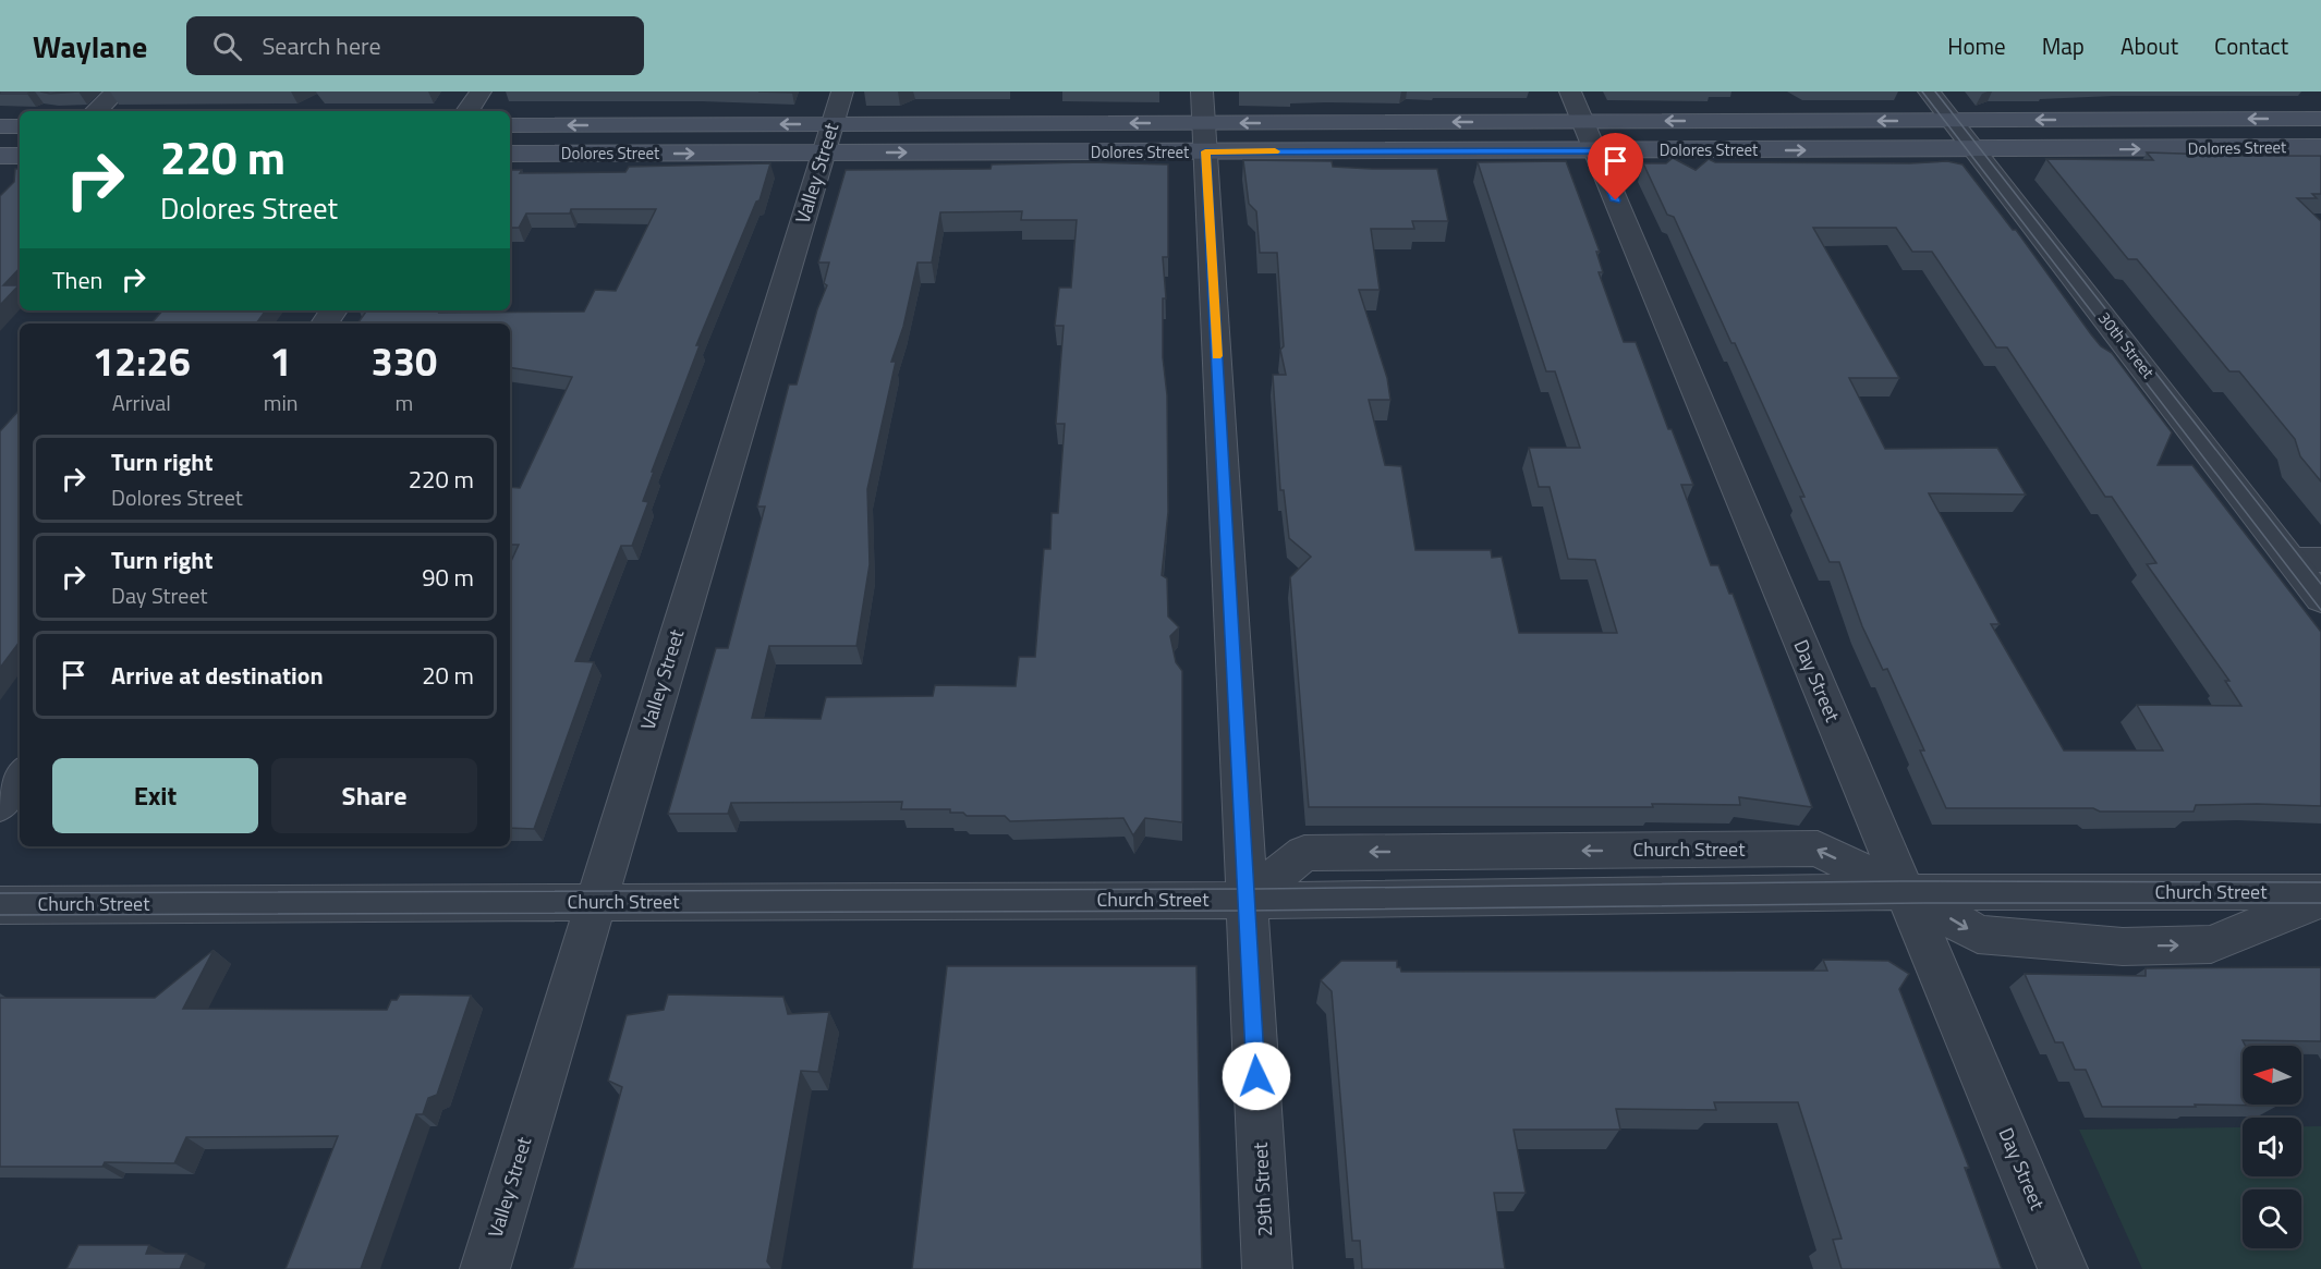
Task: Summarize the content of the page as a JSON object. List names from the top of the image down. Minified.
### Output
{"streets":{"main road":["Dolores Street"],"street":["Valley Street","30th Street","Day Street","Church Street","29th Street"]},"crossings":[["Dolores Street","Valley Street"],["Dolores Street","30th Street"],["Dolores Street","Day Street"],["Dolores Street","29th Street"],["Valley Street","Church Street"],["Day Street","Church Street"],["Church Street","29th Street"]],"north":"left","page":{"header":"Waylane","search":"Search here","nav":["Home","Map","About","Contact"],"turn":["220 m","Dolores Street"],"then":"Then","eta":["12:26","Arrival","1","min","330","m"],"list":[{"name":"Turn right","note":"Dolores Street","value":"220 m"},{"name":"Turn right","note":"Day Street","value":"90 m"},{"name":"Arrive at destination","value":"20 m"}],"buttons":["Exit","Share"]}}
